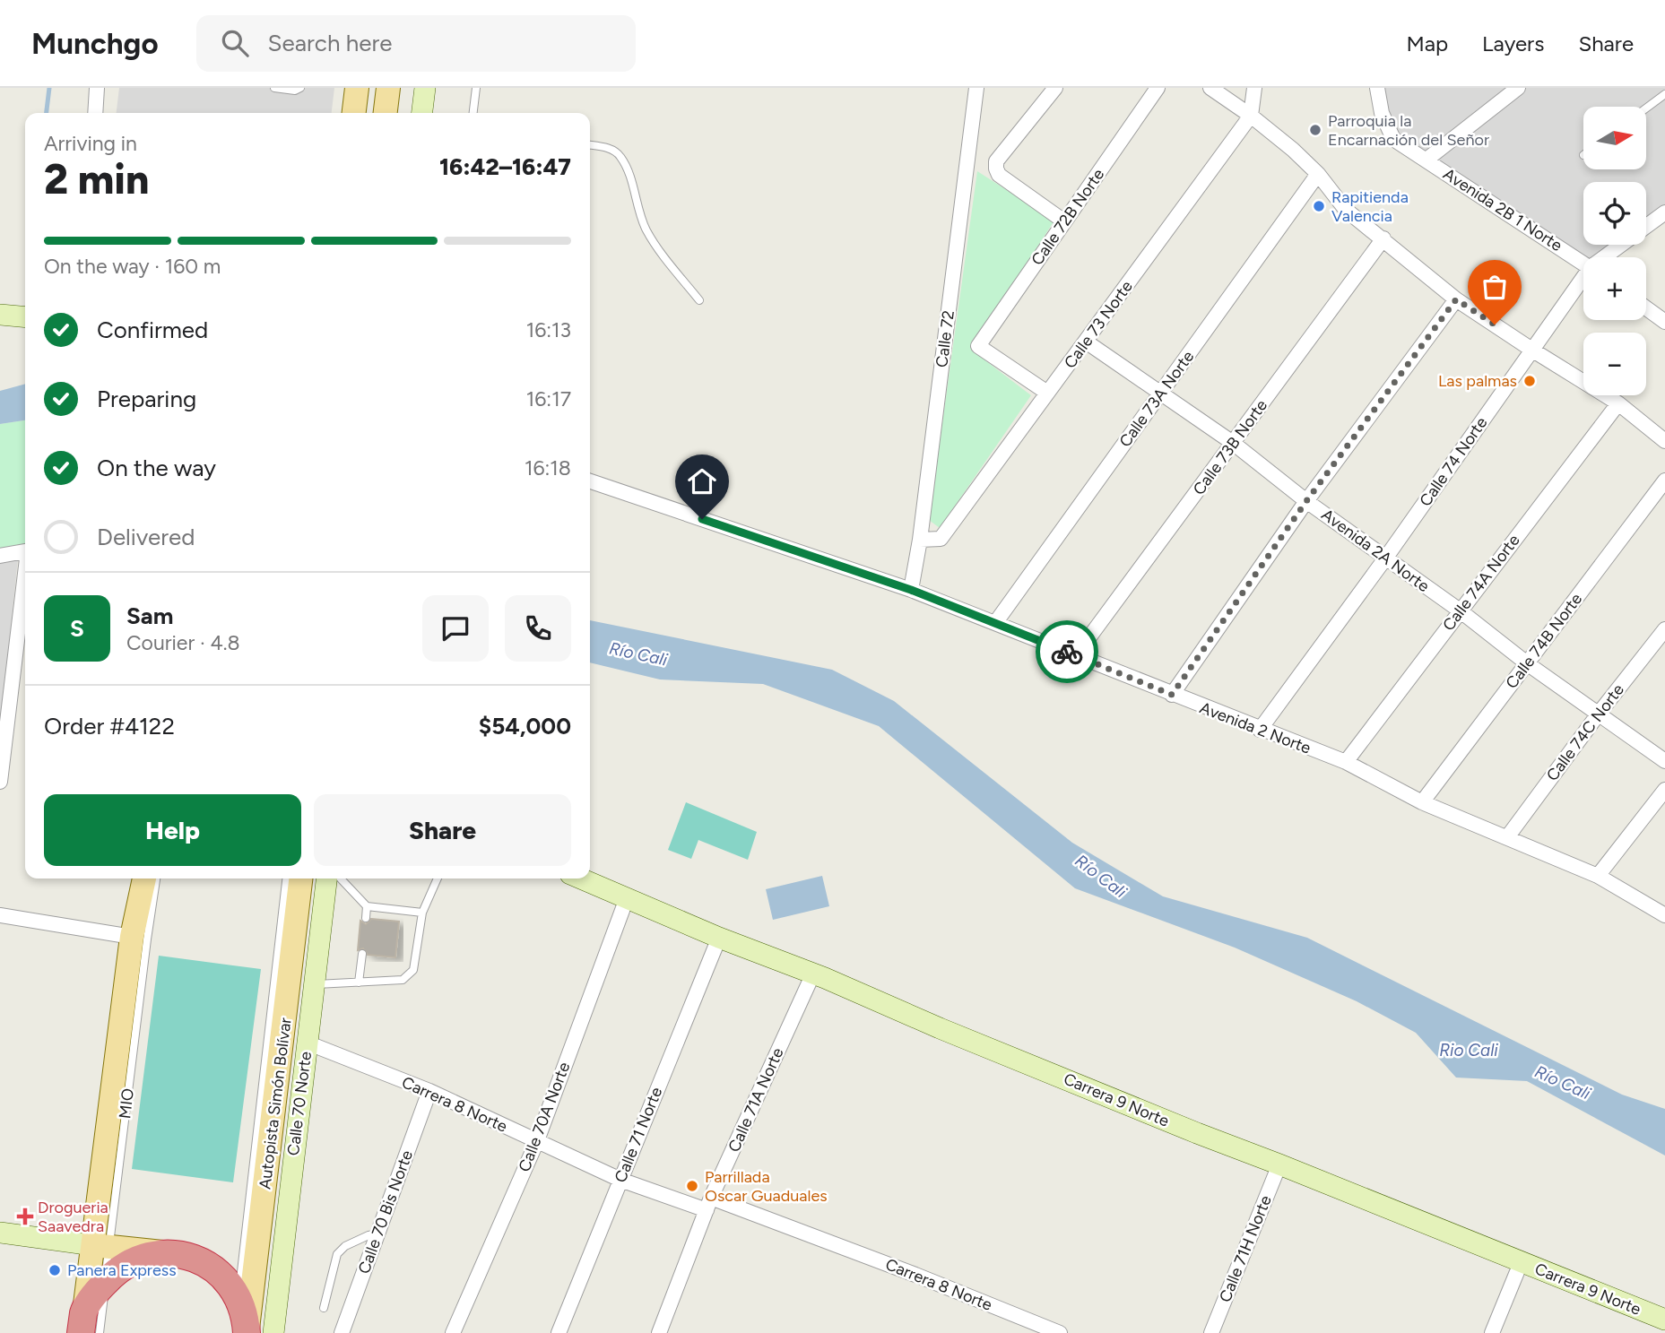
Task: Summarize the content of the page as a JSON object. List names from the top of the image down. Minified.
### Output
{"streets":{"main road":["Autopista Simón Bolívar"],"street":["Avenida 2B 1 Norte","Calle 72B Norte","Calle 73 Norte","Calle 72","Calle 73A Norte","Calle 73B Norte","Calle 74 Norte","Avenida 2A Norte","Calle 74A Norte","Calle 74B Norte","Avenida 2 Norte","Calle 74C Norte","Calle 71A Norte","Carrera 9 Norte","Calle 70 Norte","Carrera 8 Norte","Calle 70A Norte","Calle 71 Norte","Calle 70 Bis Norte","Calle 71H Norte"],"lane":["MIO"]},"crossings":[["Calle 72B Norte","Calle 73 Norte"],["Calle 73 Norte","Calle 72"],["Calle 73 Norte","Avenida 2A Norte"],["Calle 72","Avenida 2 Norte"],["Calle 73A Norte","Avenida 2A Norte"],["Calle 73A Norte","Avenida 2 Norte"],["Calle 73B Norte","Avenida 2A Norte"],["Calle 73B Norte","Avenida 2 Norte"],["Calle 74 Norte","Avenida 2A Norte"],["Calle 74 Norte","Avenida 2 Norte"],["Avenida 2A Norte","Calle 74A Norte"],["Avenida 2A Norte","Calle 74B Norte"],["Avenida 2A Norte","Calle 74C Norte"],["Calle 74A Norte","Avenida 2 Norte"],["Calle 74B Norte","Avenida 2 Norte"],["Avenida 2 Norte","Calle 74C Norte"],["Calle 71A Norte","Carrera 9 Norte"],["Calle 71A Norte","Carrera 8 Norte"],["Carrera 9 Norte","Calle 70A Norte"],["Carrera 9 Norte","Calle 71 Norte"],["Carrera 9 Norte","Calle 71H Norte"],["Calle 70 Norte","Carrera 8 Norte"],["Carrera 8 Norte","Calle 70A Norte"],["Carrera 8 Norte","Calle 71 Norte"],["Carrera 8 Norte","Calle 70 Bis Norte"]],"water":["Río Cali","Rio Cali"],"places":{"other":["Parroquia la Encarnación del Señor","Rapitienda Valencia","Las palmas","Parrillada Oscar Guaduales","Panera Express"],"health":["Drogueria Saavedra"]},"north":"right","page":{"header":"Munchgo","search":"Search here","nav":["Map","Layers","Share"],"map_buttons":["+","−"],"heading":["2 min","Arriving in","16:42–16:47"],"panel":["Sam","Courier · 4.8","Order #4122","$54,000"],"bar":"On the way · 160 m","list":[["Confirmed","16:13"],["Preparing","16:17"],["On the way","16:18"],"Delivered"],"round":"S","buttons":["Help","Share"]}}
